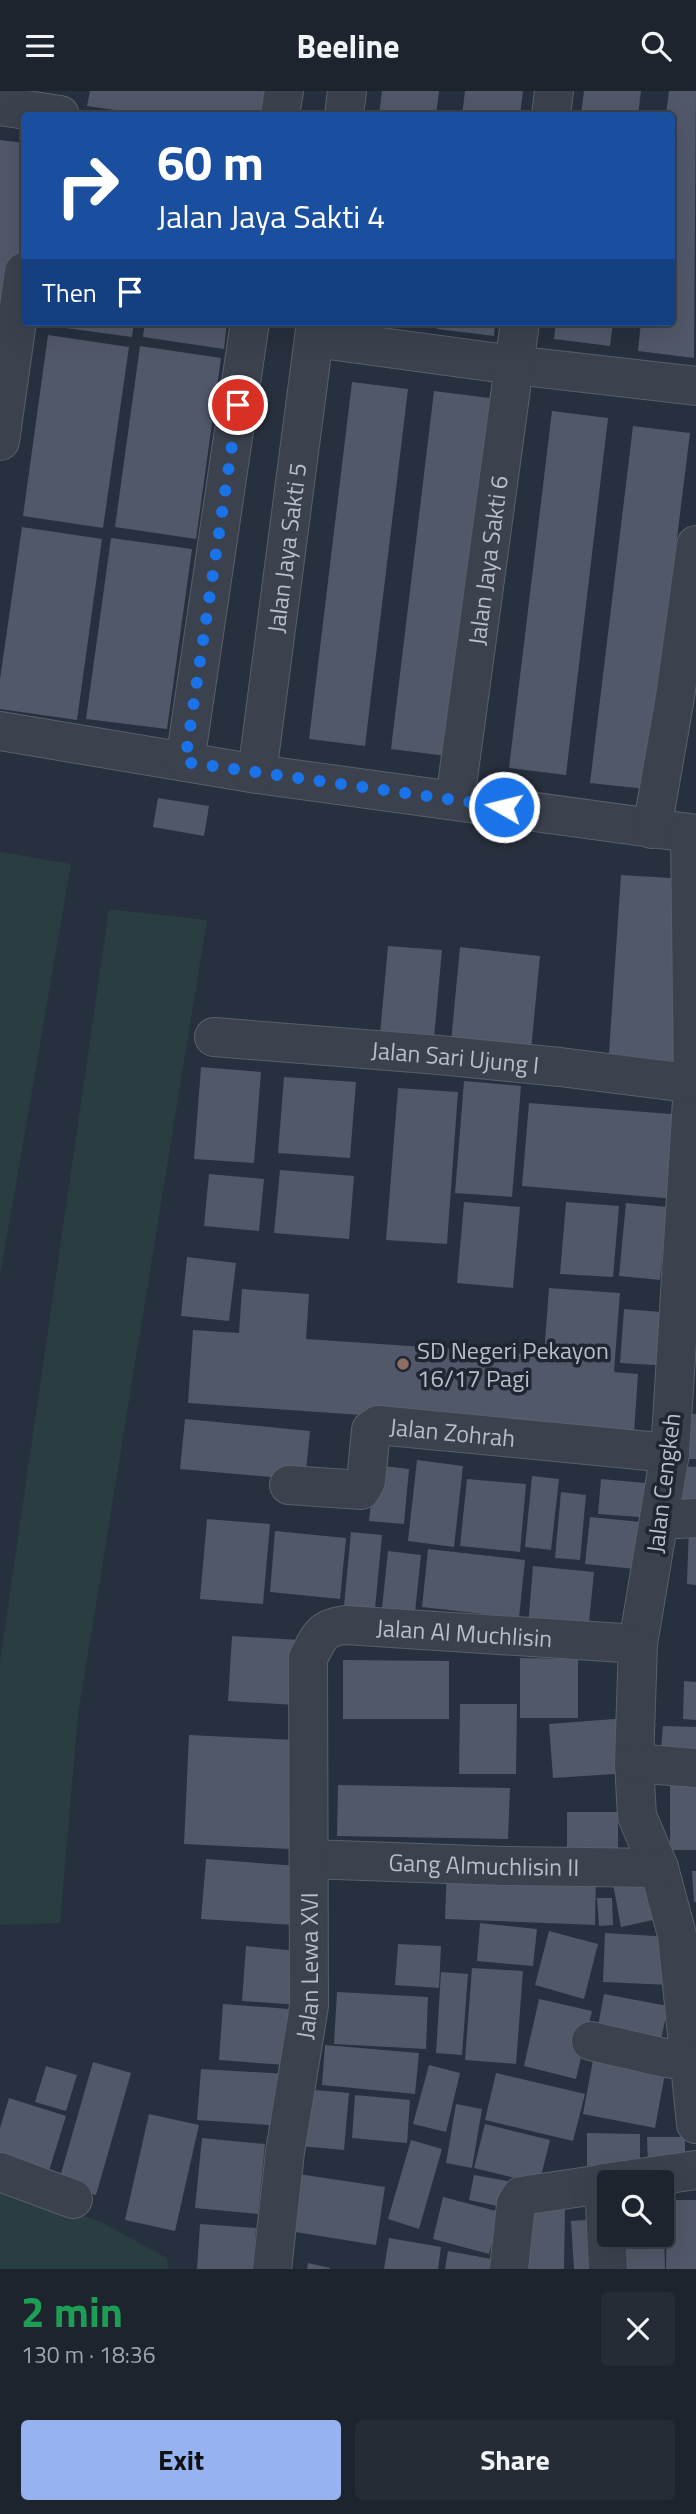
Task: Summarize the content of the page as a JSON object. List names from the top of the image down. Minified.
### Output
{"streets":{"street":["Jalan Jaya Sakti 5","Jalan Jaya Sakti 6","Jalan Sari Ujung I","Jalan Zohrah","Jalan Cengkeh","Jalan Al Muchlisin","Gang Almuchlisin II","Jalan Lewa XVI"]},"crossings":[["Jalan Sari Ujung I","Jalan Cengkeh"],["Jalan Zohrah","Jalan Cengkeh"],["Jalan Cengkeh","Jalan Al Muchlisin"],["Jalan Cengkeh","Gang Almuchlisin II"],["Jalan Al Muchlisin","Jalan Lewa XVI"],["Gang Almuchlisin II","Jalan Lewa XVI"]],"places":["SD Negeri Pekayon 16/17 Pagi"],"page":{"header":"Beeline","turn":["60 m","Jalan Jaya Sakti 4"],"then":"Then","heading":["2 min","130 m · 18:36"],"buttons":["Exit","Share"]}}
